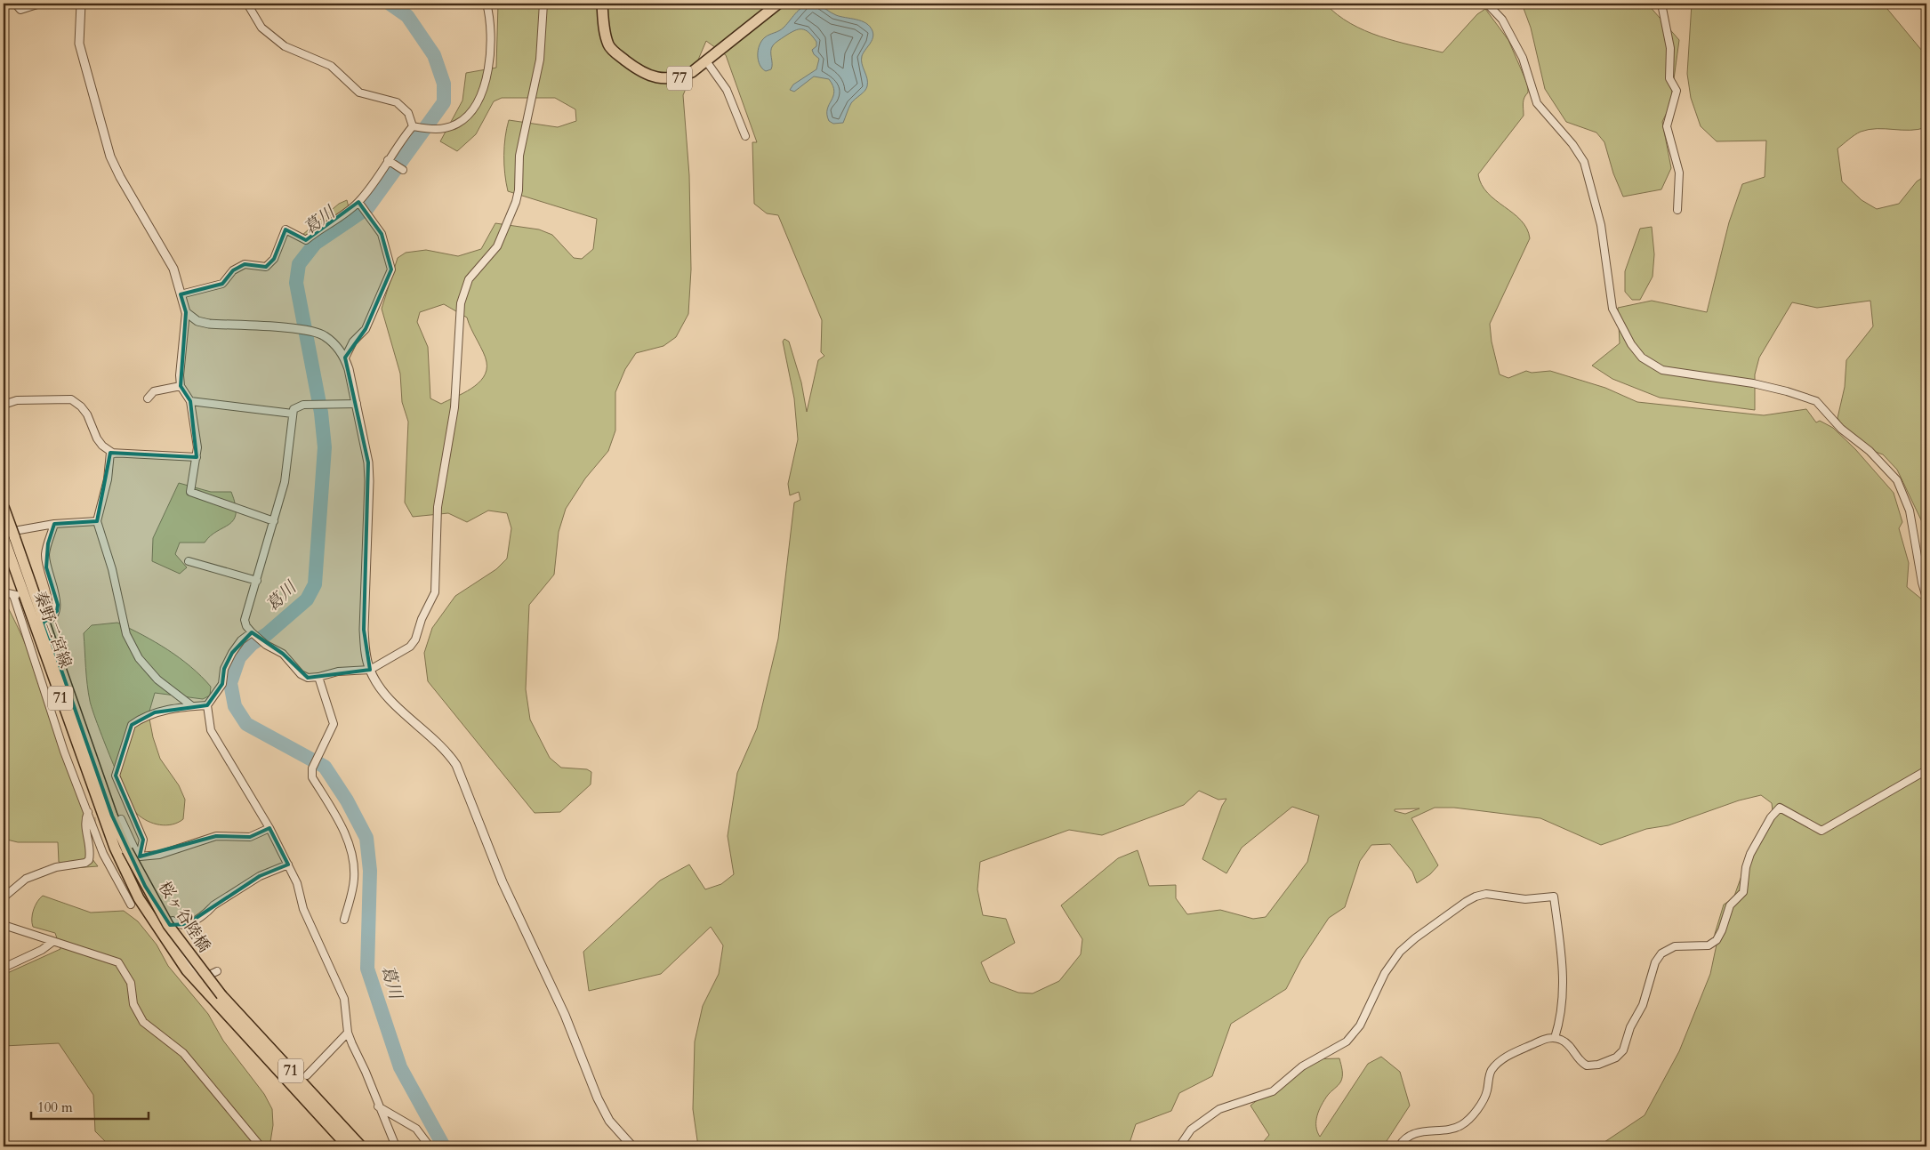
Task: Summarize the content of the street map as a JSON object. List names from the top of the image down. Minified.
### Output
{"streets":{"main road":["77","秦野二宮線","71","桜ヶ谷陸橋"]},"crossings":[["秦野二宮線","71"],["秦野二宮線","桜ヶ谷陸橋"]],"water":["葛川"],"scale_bar":"100 m"}
